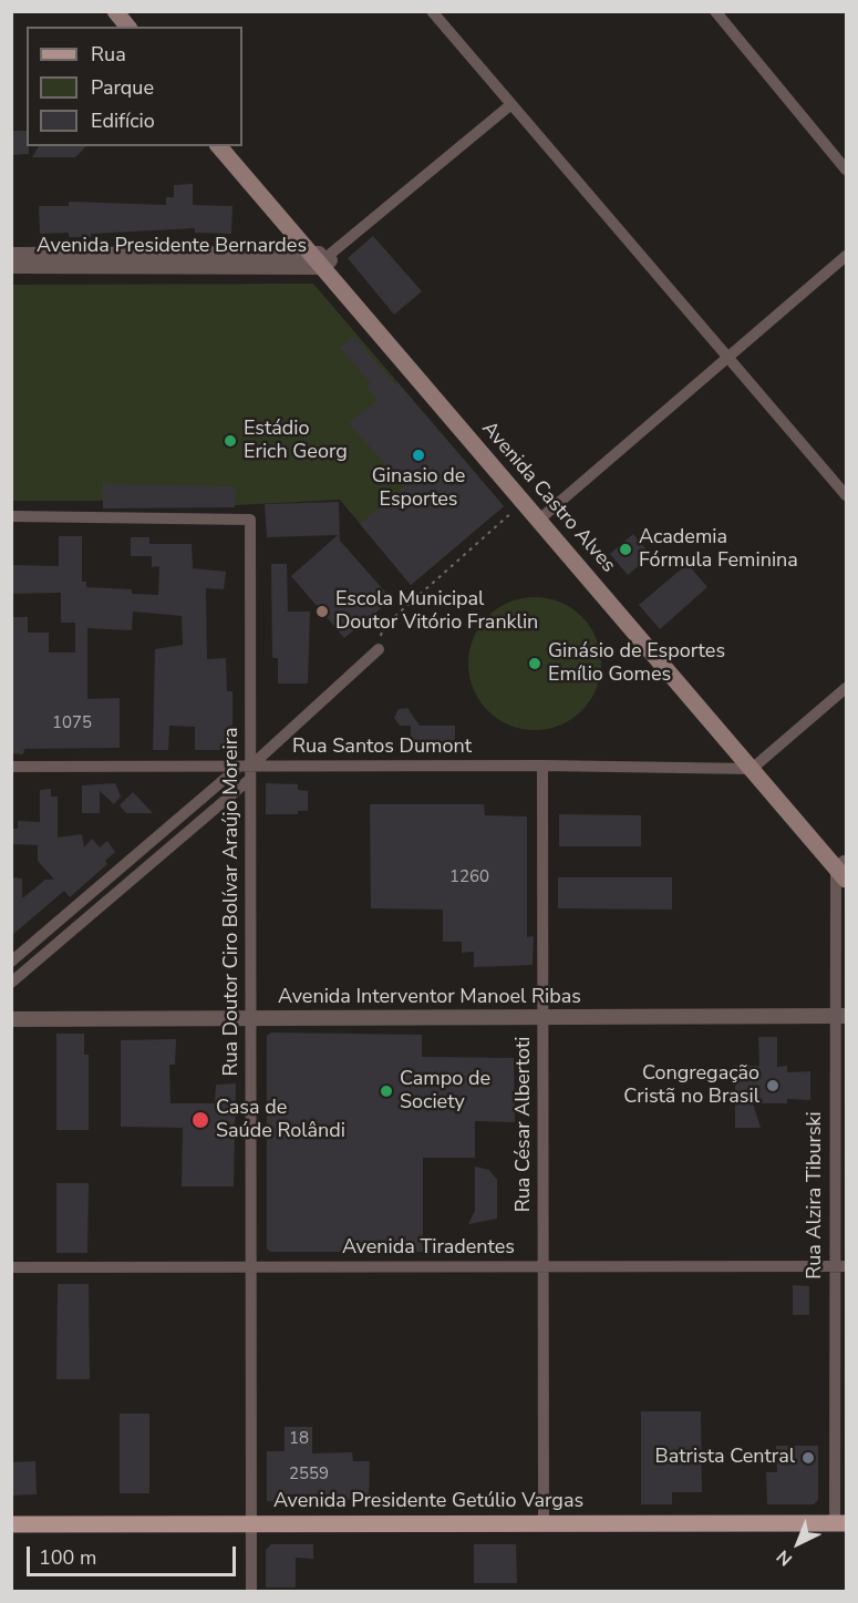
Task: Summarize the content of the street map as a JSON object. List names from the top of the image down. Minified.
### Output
{"streets":{"main road":["Avenida Castro Alves","Avenida Presidente Getúlio Vargas"],"street":["Avenida Presidente Bernardes","Rua Santos Dumont","Rua Doutor Ciro Bolívar Araújo Moreira","Avenida Interventor Manoel Ribas","Rua César Albertoti","Rua Alzira Tiburski","Avenida Tiradentes"]},"crossings":[["Avenida Presidente Bernardes","Avenida Castro Alves"],["Avenida Castro Alves","Rua Santos Dumont"],["Avenida Castro Alves","Rua Alzira Tiburski"],["Rua Santos Dumont","Rua Doutor Ciro Bolívar Araújo Moreira"],["Rua Santos Dumont","Rua César Albertoti"],["Rua Doutor Ciro Bolívar Araújo Moreira","Avenida Interventor Manoel Ribas"],["Rua Doutor Ciro Bolívar Araújo Moreira","Avenida Tiradentes"],["Rua Doutor Ciro Bolívar Araújo Moreira","Avenida Presidente Getúlio Vargas"],["Avenida Interventor Manoel Ribas","Rua César Albertoti"],["Avenida Interventor Manoel Ribas","Rua Alzira Tiburski"],["Rua César Albertoti","Avenida Tiradentes"],["Rua César Albertoti","Avenida Presidente Getúlio Vargas"],["Rua Alzira Tiburski","Avenida Tiradentes"],["Rua Alzira Tiburski","Avenida Presidente Getúlio Vargas"]],"places":["Estádio Erich Georg","Ginasio de Esportes","Academia Fórmula Feminina","Escola Municipal Doutor Vitório Franklin","Ginásio de Esportes Emílio Gomes","Congregação Cristã no Brasil","Campo de Society","Casa de Saúde Rolândi","Batrista Central"],"house_numbers":["1075","1260","18","2559"],"legend":["Rua","Parque","Edifício"],"scale_bar":"100 m","north":"bottom left"}
